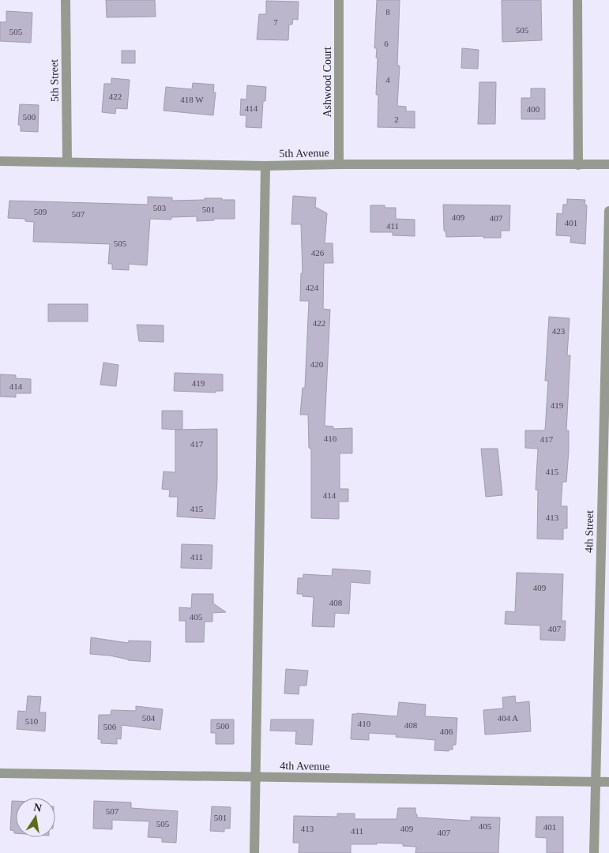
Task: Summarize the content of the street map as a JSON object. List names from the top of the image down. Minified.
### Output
{"streets":{"street":["5th Street","Ashwood Court","5th Avenue","4th Street","4th Avenue"]},"crossings":[["5th Street","5th Avenue"],["Ashwood Court","5th Avenue"],["4th Street","4th Avenue"]],"house_numbers":["8","7","505","505","6","4","422","418 W","414","400","500","2","503","501","509","507","409","407","401","411","505","426","424","422","423","420","419","414","419","416","417","417","415","414","415","413","411","409","408","405","407","504","404 A","510","410","408","500","506","406","507","501","505","405","401","413","409","411","407"],"north":"top"}
